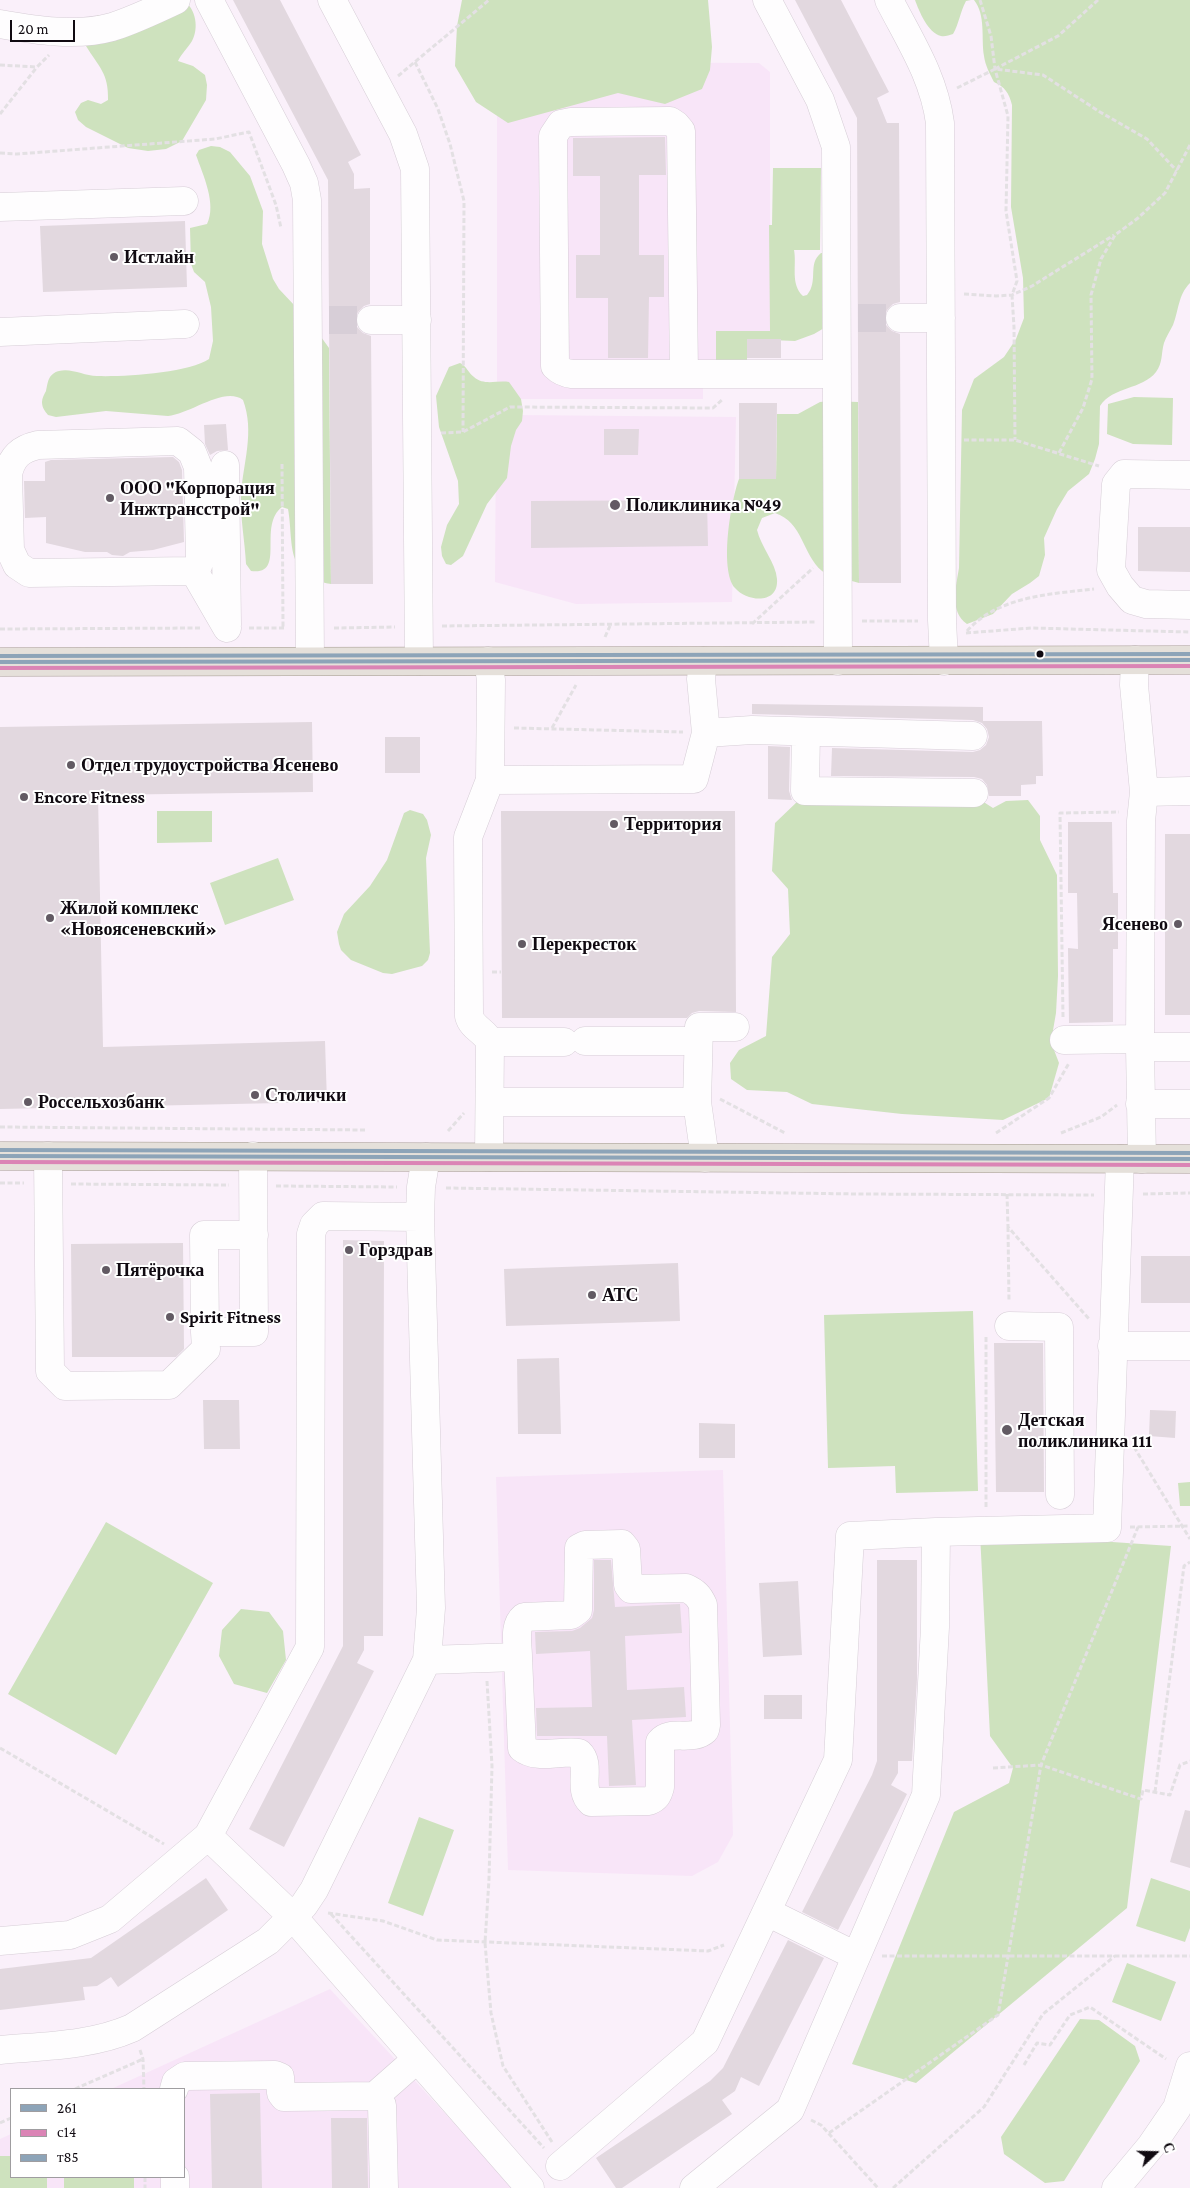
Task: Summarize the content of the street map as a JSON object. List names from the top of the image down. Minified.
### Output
{"places":["Истлайн","ООО \"Корпорация Инжтрансстрой\"","Поликлиника №49","Отдел трудоустройства Ясенево","Encore Fitness","Территория","Жилой комплекс «Новоясеневский»","Ясенево","Перекресток","Столички","Россельхозбанк","Горздрав","Пятёрочка","АТС","Spirit Fitness","Детская поликлиника 111"],"lines":["transit line т85","transit line 261","transit line с14"],"legend":["261","с14","т85"],"scale_bar":"20 m","north":"right"}
